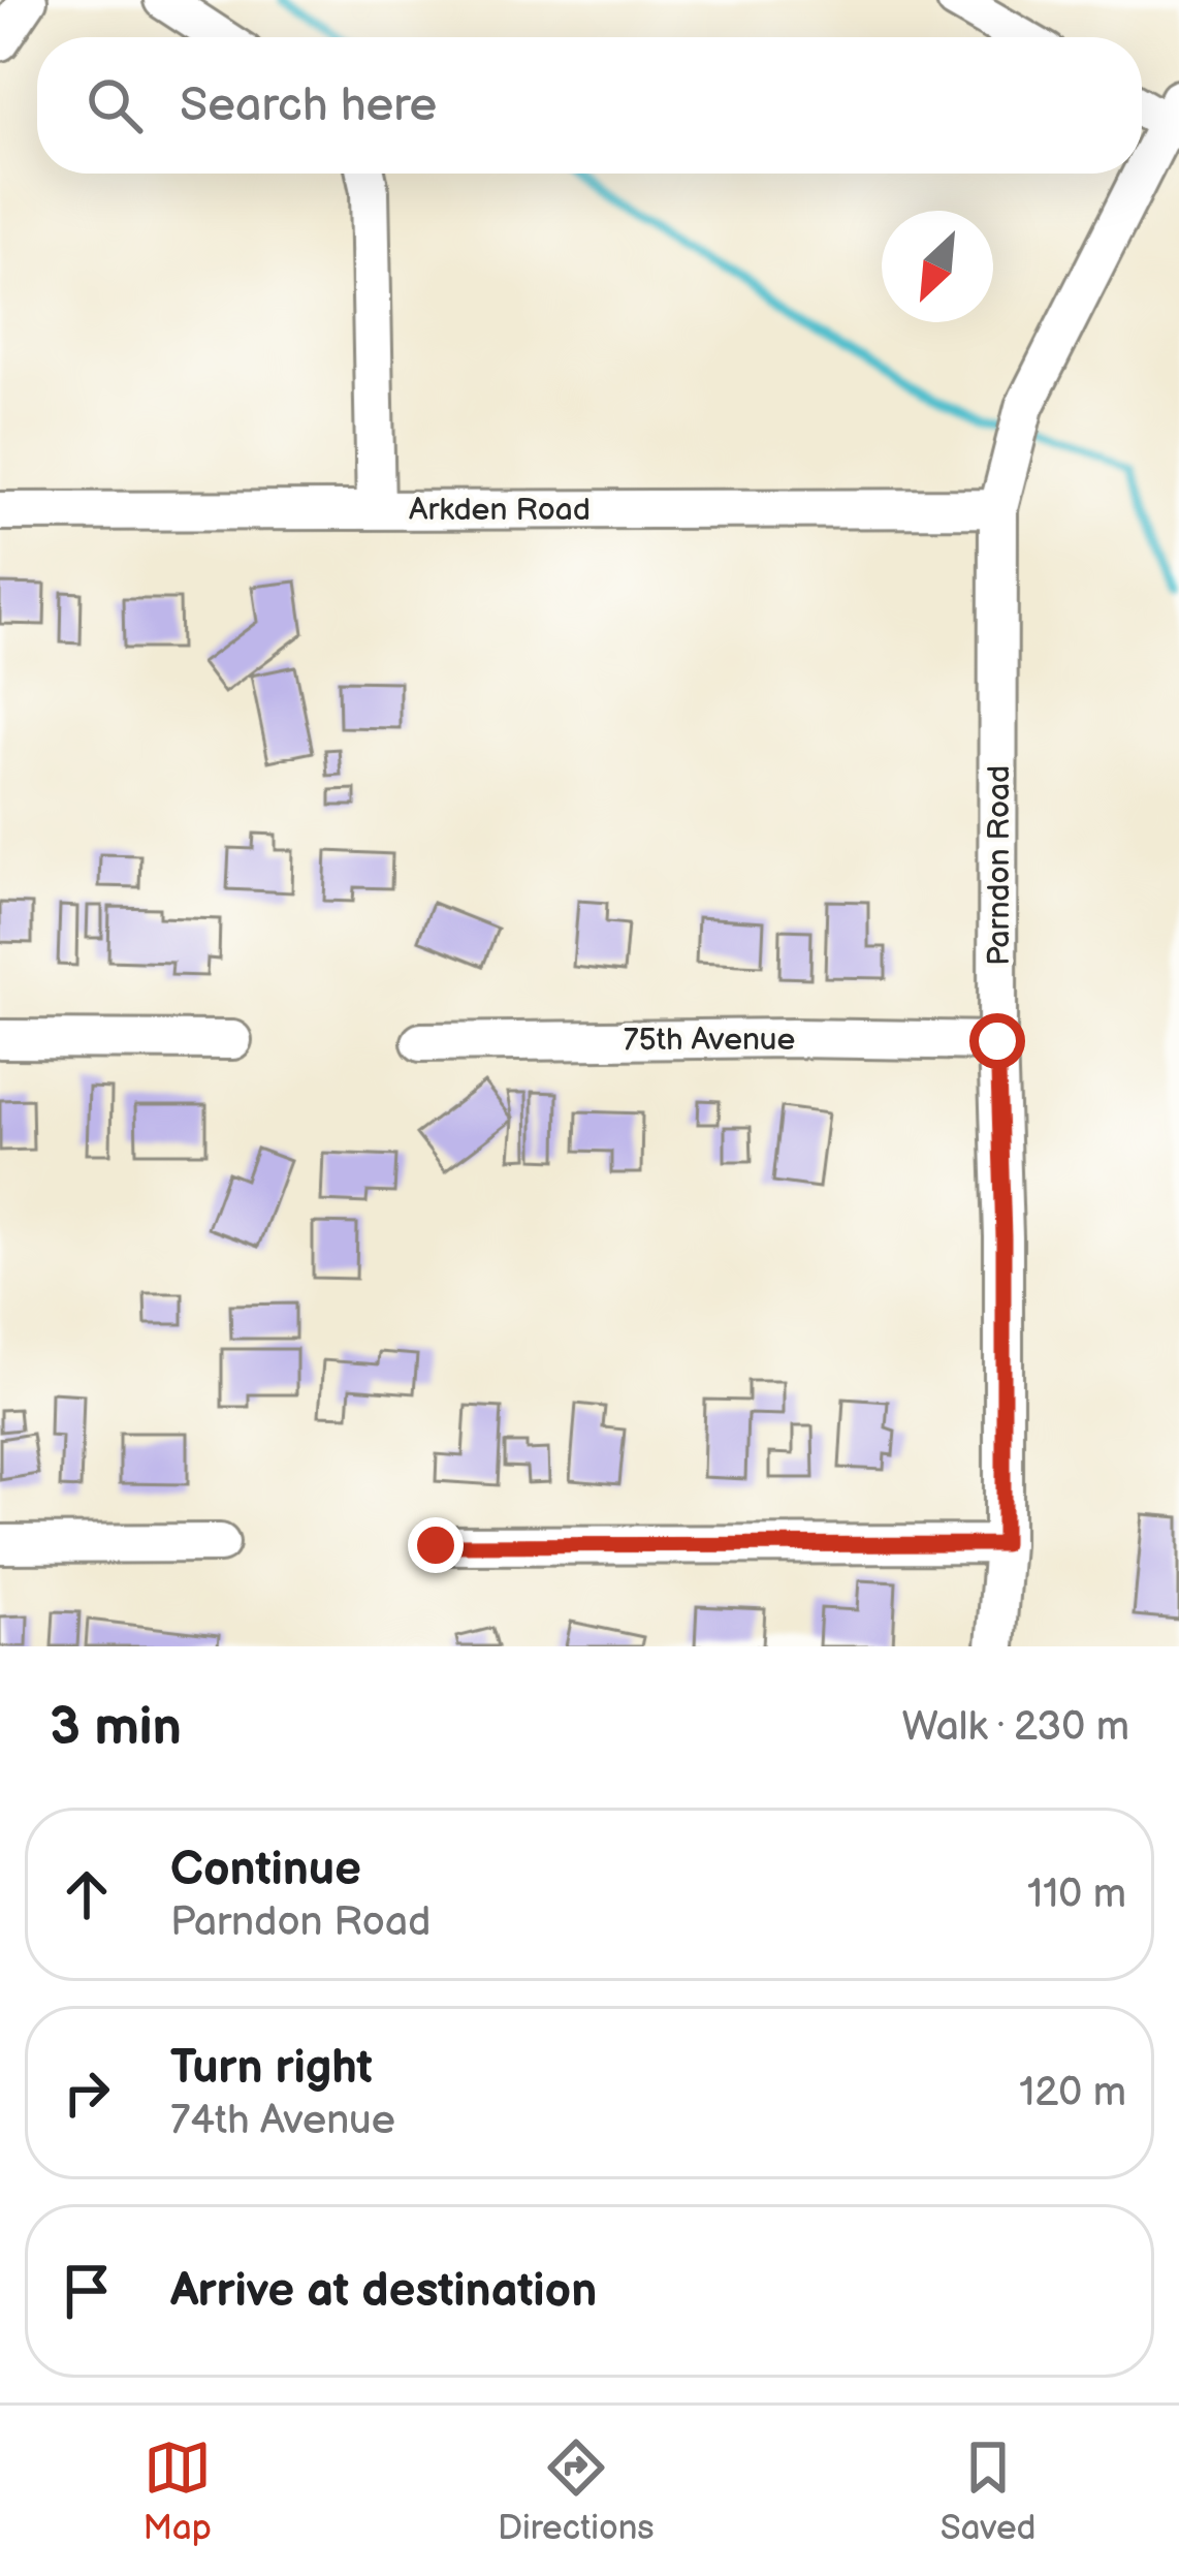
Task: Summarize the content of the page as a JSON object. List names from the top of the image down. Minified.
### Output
{"streets":{"street":["Arkden Road","Parndon Road","75th Avenue"]},"crossings":[["Arkden Road","Parndon Road"],["Parndon Road","75th Avenue"]],"north":"bottom left","page":{"search":"Search here","heading":["3 min","Walk · 230 m"],"list":[["Continue","Parndon Road","110 m"],["Turn right","74th Avenue","120 m"],"Arrive at destination"],"nav":["Map","Directions","Saved"]}}
